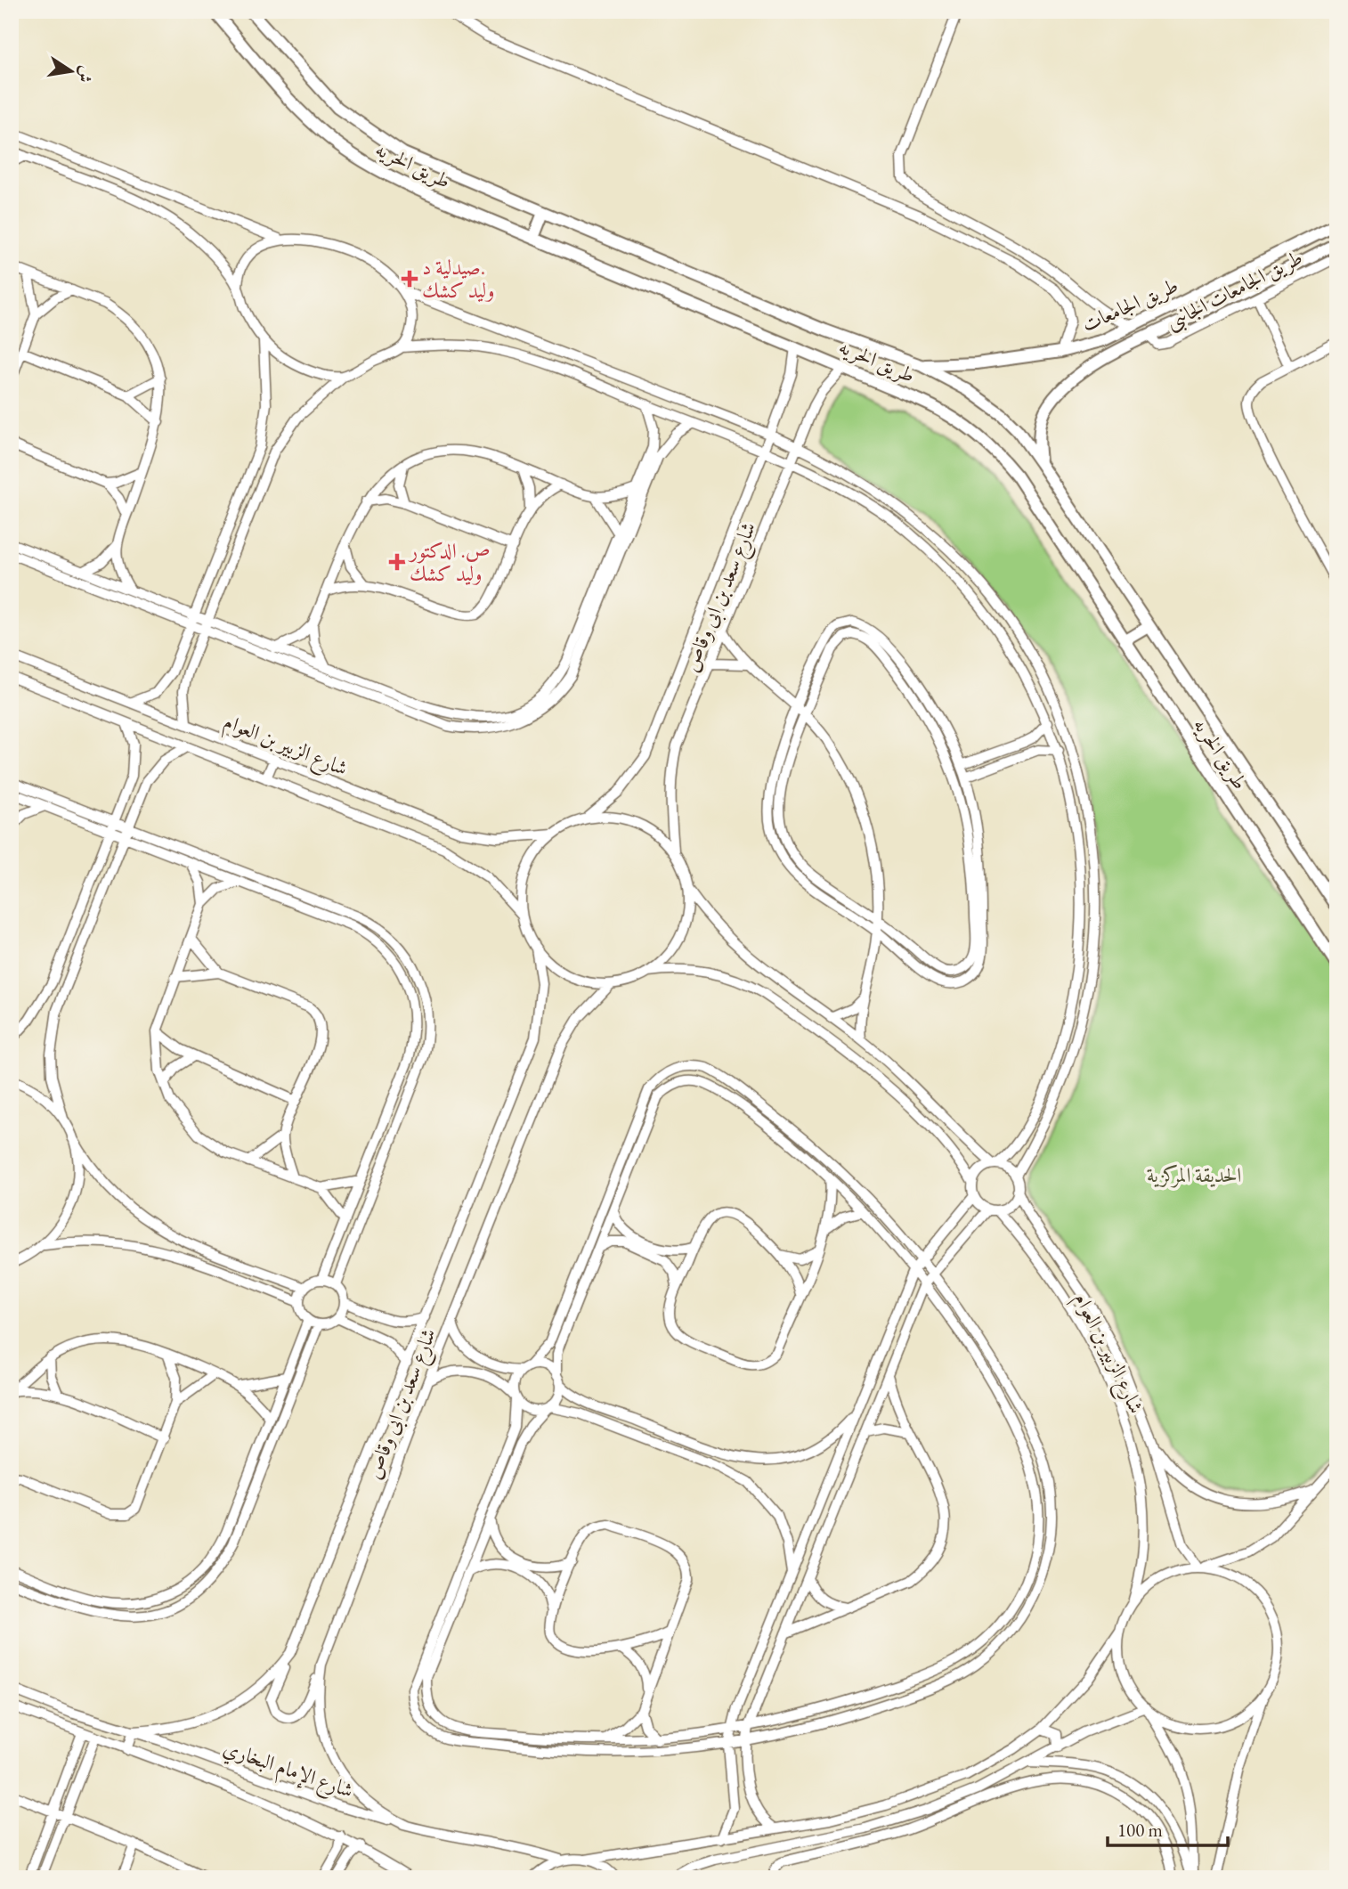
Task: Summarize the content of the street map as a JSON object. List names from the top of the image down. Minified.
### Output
{"streets":{"main road":["طريق الحريه","طريق الجامعات"],"street":["طريق الجامعات الجانبى","شارع سعد بن ابى وقاص","شارع الزبير بن العوام","شارع الإمام البخاري"]},"crossings":[["طريق الحريه","طريق الجامعات"],["طريق الحريه","شارع سعد بن ابى وقاص"],["طريق الجامعات الجانبى","طريق الجامعات"],["شارع سعد بن ابى وقاص","شارع الزبير بن العوام"],["شارع سعد بن ابى وقاص","شارع الإمام البخاري"],["شارع الزبير بن العوام","شارع الإمام البخاري"]],"parks":["الحديقة المركزية"],"places":{"health":["صيدلية د. وليد كشك","ص. الدكتور وليد كشك"]},"scale_bar":"100 m","north":"right"}
